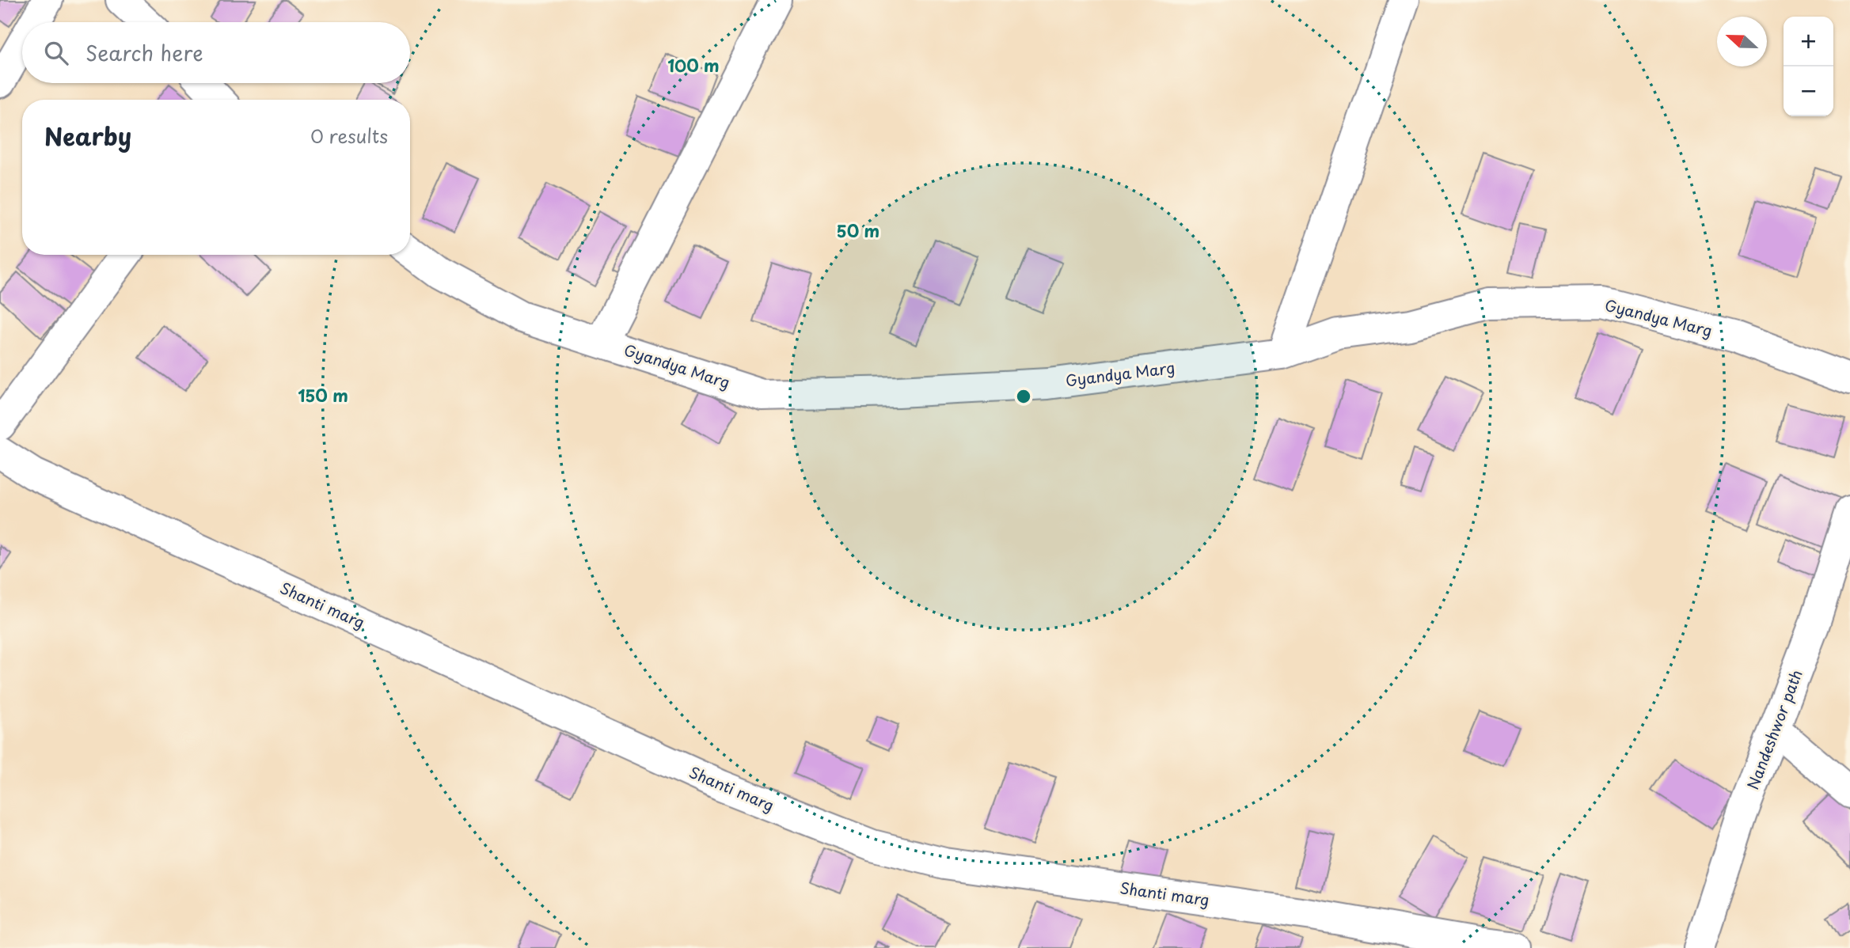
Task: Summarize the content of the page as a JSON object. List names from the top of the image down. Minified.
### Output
{"streets":{"street":["Gyandya Marg","Shanti marg","Nandeshwor path"]},"north":"left","page":{"map_buttons":["+","−"],"search":"Search here","heading":["Nearby","0 results"]},"rings":["100 m","50 m","150 m"]}
